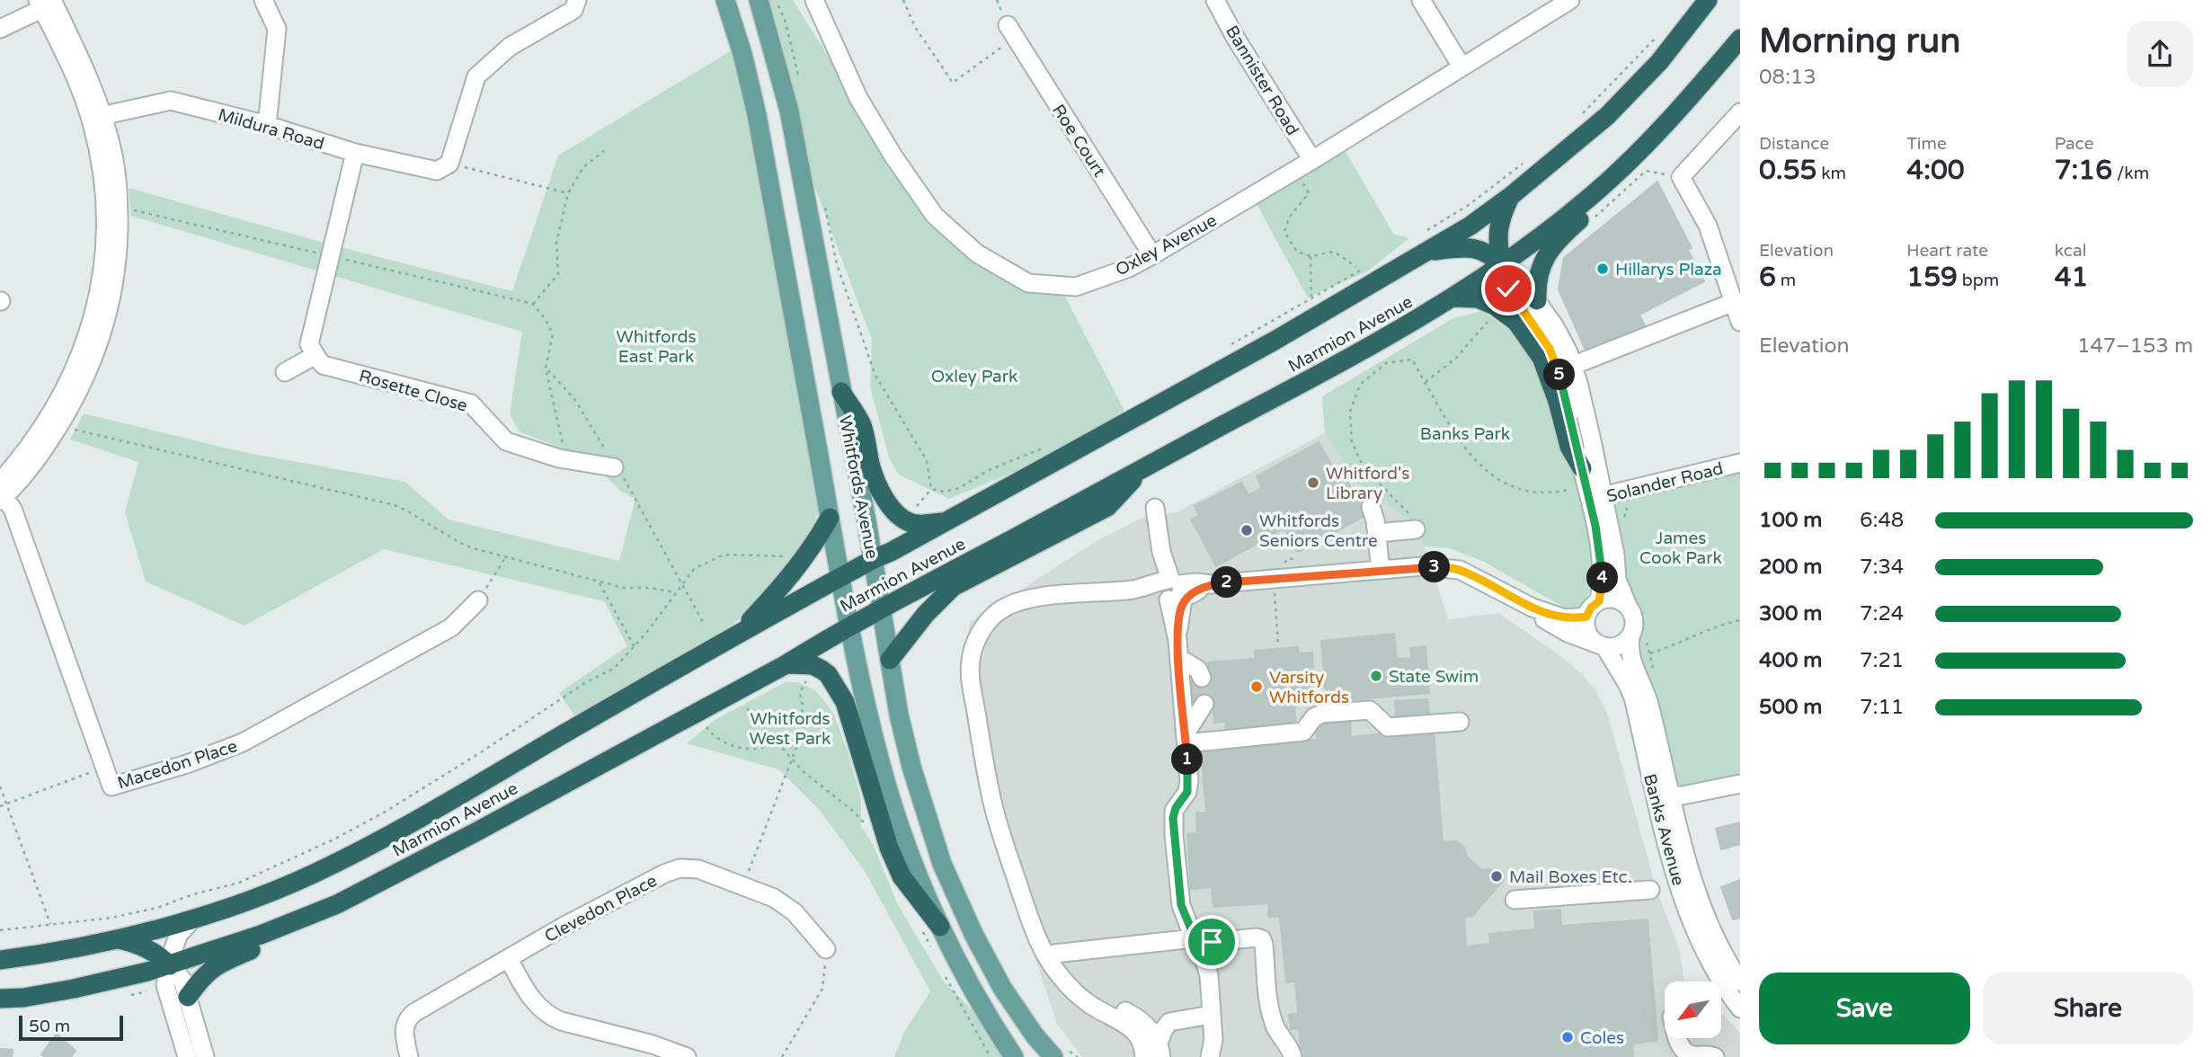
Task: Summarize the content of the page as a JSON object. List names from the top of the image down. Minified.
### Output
{"streets":{"highway":["Marmion Avenue"],"main road":["Whitfords Avenue"],"street":["Bannister Road","Mildura Road","Roe Court","Oxley Avenue","Rosette Close","Solander Road","Macedon Place","Banks Avenue","Clevedon Place"]},"crossings":[["Bannister Road","Oxley Avenue"],["Roe Court","Oxley Avenue"],["Marmion Avenue","Whitfords Avenue"]],"parks":["Whitfords East Park","Oxley Park","Banks Park","James Cook Park","Whitfords West Park"],"places":["Hillarys Plaza","Whitford's Library","Whitfords Seniors Centre","State Swim","Varsity Whitfords","Mail Boxes Etc.","Coles"],"scale_bar":"50 m","north":"bottom left","page":{"heading":["Morning run","08:13"],"stats":[["Distance","0.55 km"],["Time","4:00"],["Pace","7:16 /km"],["Elevation","6 m"],["Heart rate","159 bpm"],["kcal","41"]],"chart":["Elevation","147–153 m"],"pins":["5","3","4","2","1"],"list":[{"name":"100 m","note":"6:48"},{"name":"200 m","note":"7:34"},{"name":"300 m","note":"7:24"},{"name":"400 m","note":"7:21"},{"name":"500 m","note":"7:11"}],"buttons":["Save","Share"],"scale":"50 m"}}
